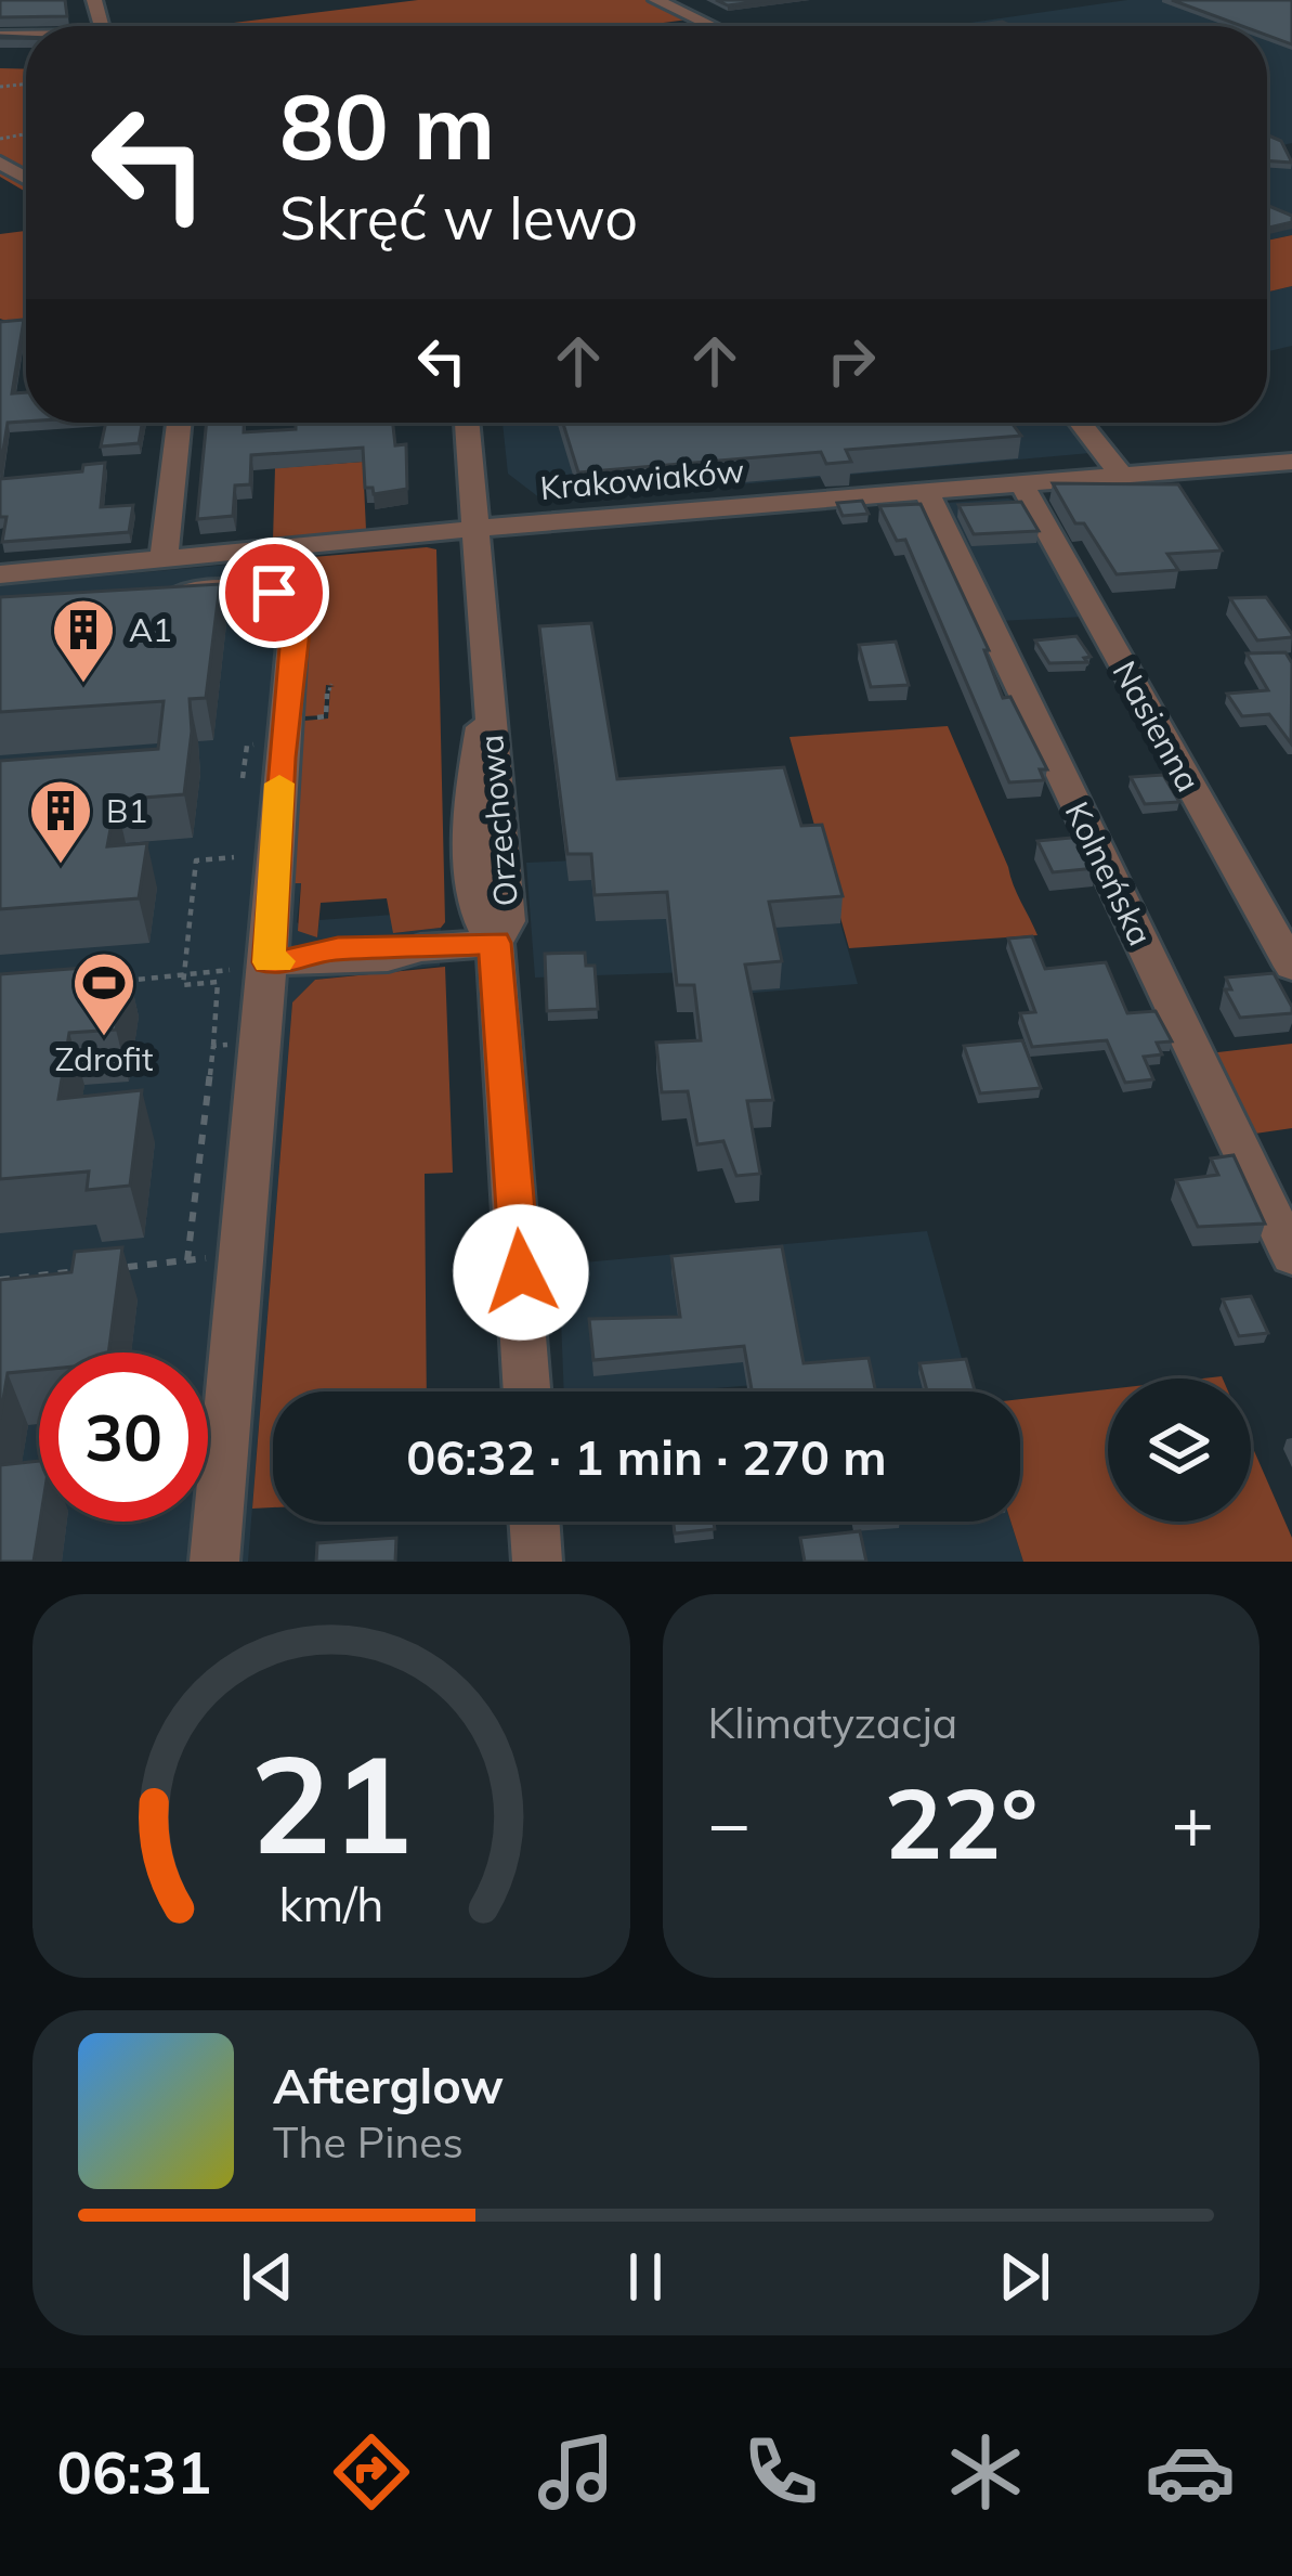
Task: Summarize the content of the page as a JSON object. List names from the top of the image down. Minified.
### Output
{"streets":{"street":["Krakowiaków","Nasienna","Orzechowa","Kolneńska"]},"crossings":[["Krakowiaków","Nasienna"],["Krakowiaków","Orzechowa"],["Krakowiaków","Kolneńska"]],"places":{"building":["A1","B1"],"sports":["Zdrofit"]},"page":{"turn":["80 m","Skręć w lewo"],"limit":"30","trip":"06:32 · 1 min · 270 m","tile":"Klimatyzacja","heat":["−","22°","+"],"song":["Afterglow","The Pines"],"tabs":"06:31","gauge":["21","km/h"]}}
